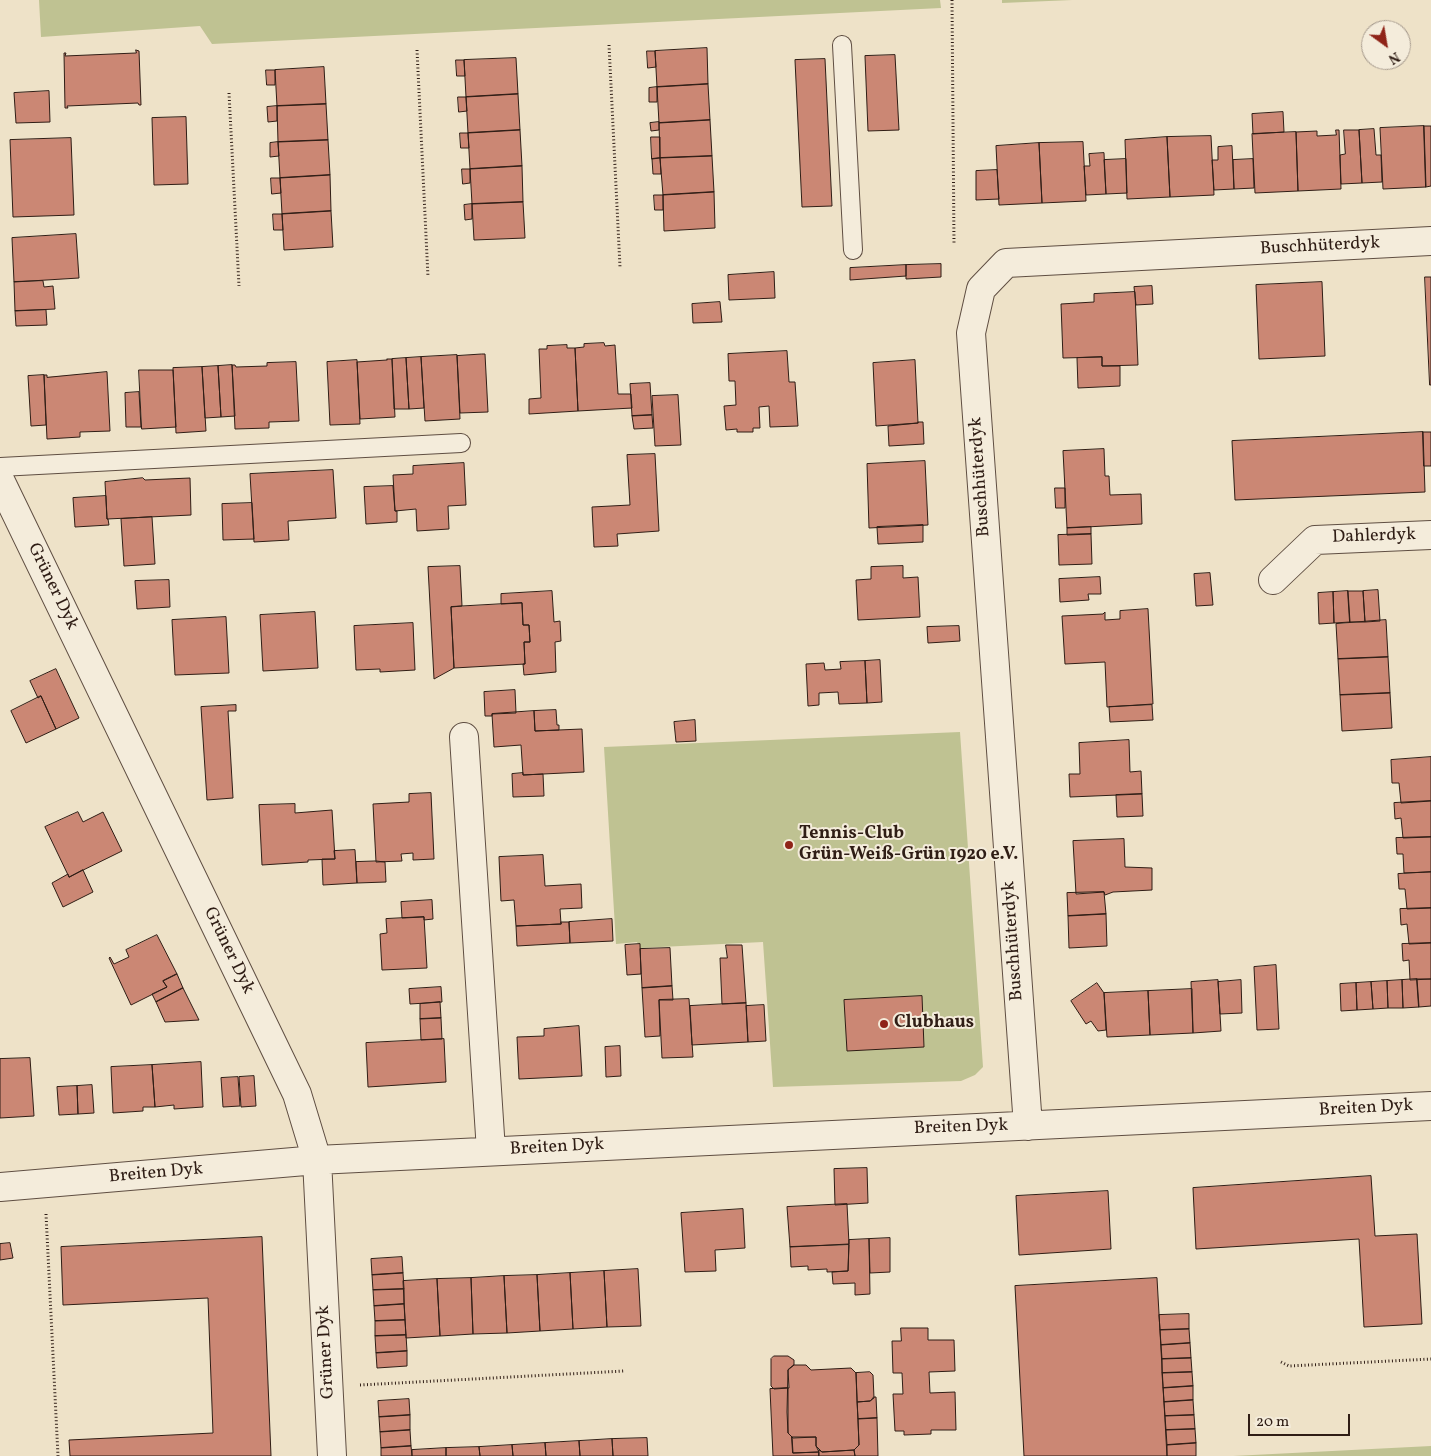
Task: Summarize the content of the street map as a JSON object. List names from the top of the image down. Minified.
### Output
{"streets":{"street":["Buschhüterdyk","Dahlerdyk","Grüner Dyk","Breiten Dyk"]},"crossings":[["Buschhüterdyk","Breiten Dyk"],["Grüner Dyk","Breiten Dyk"]],"places":["Tennis-Club Grün-Weiß-Grün 1920 e.V.","Clubhaus"],"scale_bar":"20 m","north":"bottom right"}
